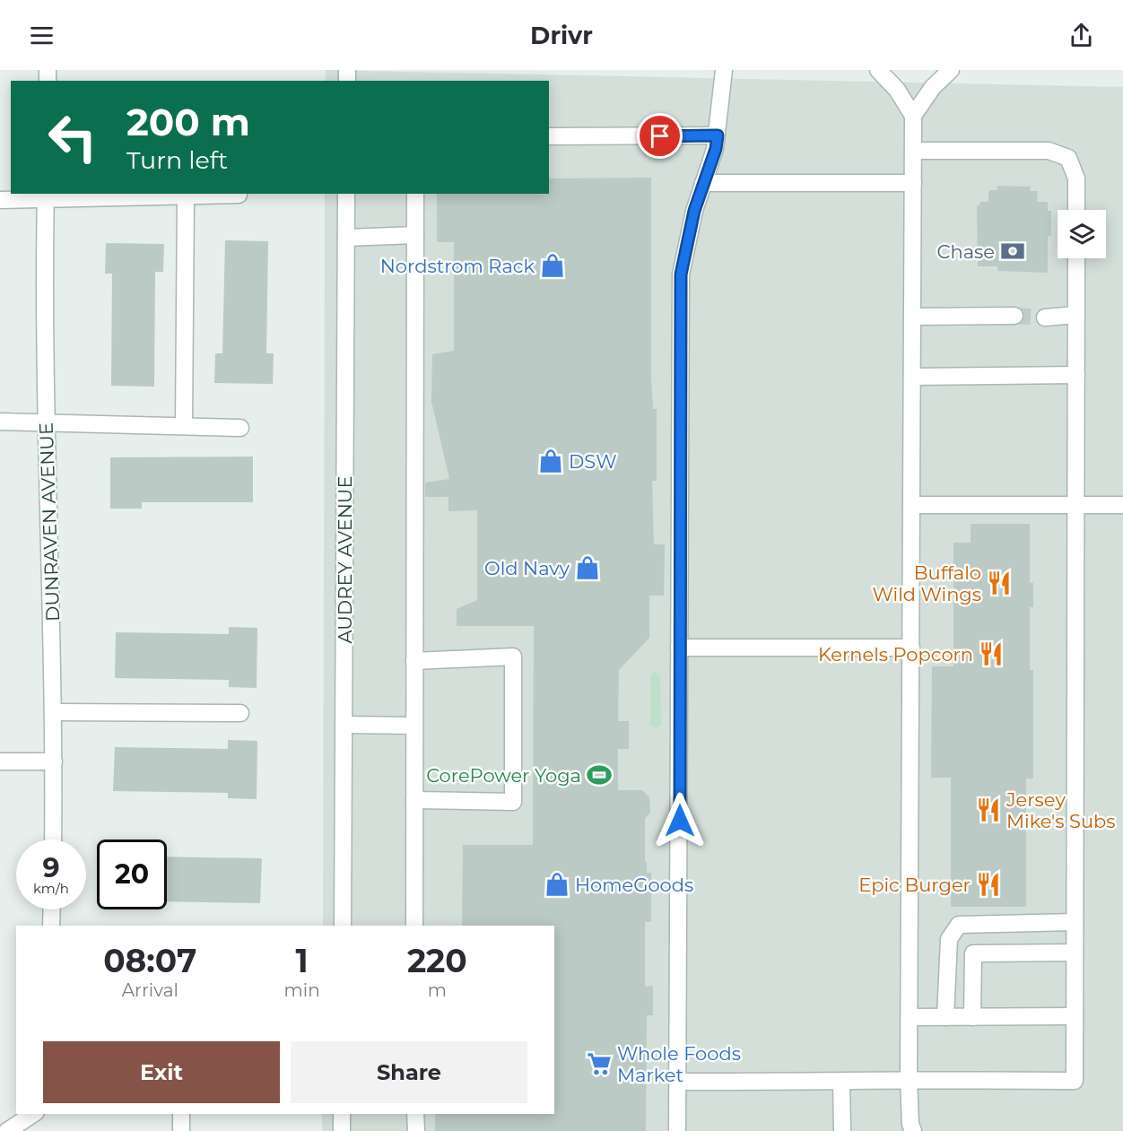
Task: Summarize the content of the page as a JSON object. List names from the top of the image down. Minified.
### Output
{"streets":{"street":["DUNRAVEN AVENUE","AUDREY AVENUE"]},"places":{"bank":["Chase"],"shop":["Nordstrom Rack","DSW","Old Navy","HomeGoods"],"restaurant":["Buffalo Wild Wings","Kernels Popcorn","Jersey Mike's Subs","Epic Burger"],"sports":["CorePower Yoga"],"supermarket":["Whole Foods Market"]},"page":{"header":"Drivr","turn":["200 m","Turn left"],"speed":"9 km/h","limit":"20","eta":["08:07","Arrival","1","min","220","m"],"buttons":["Exit","Share"]}}
